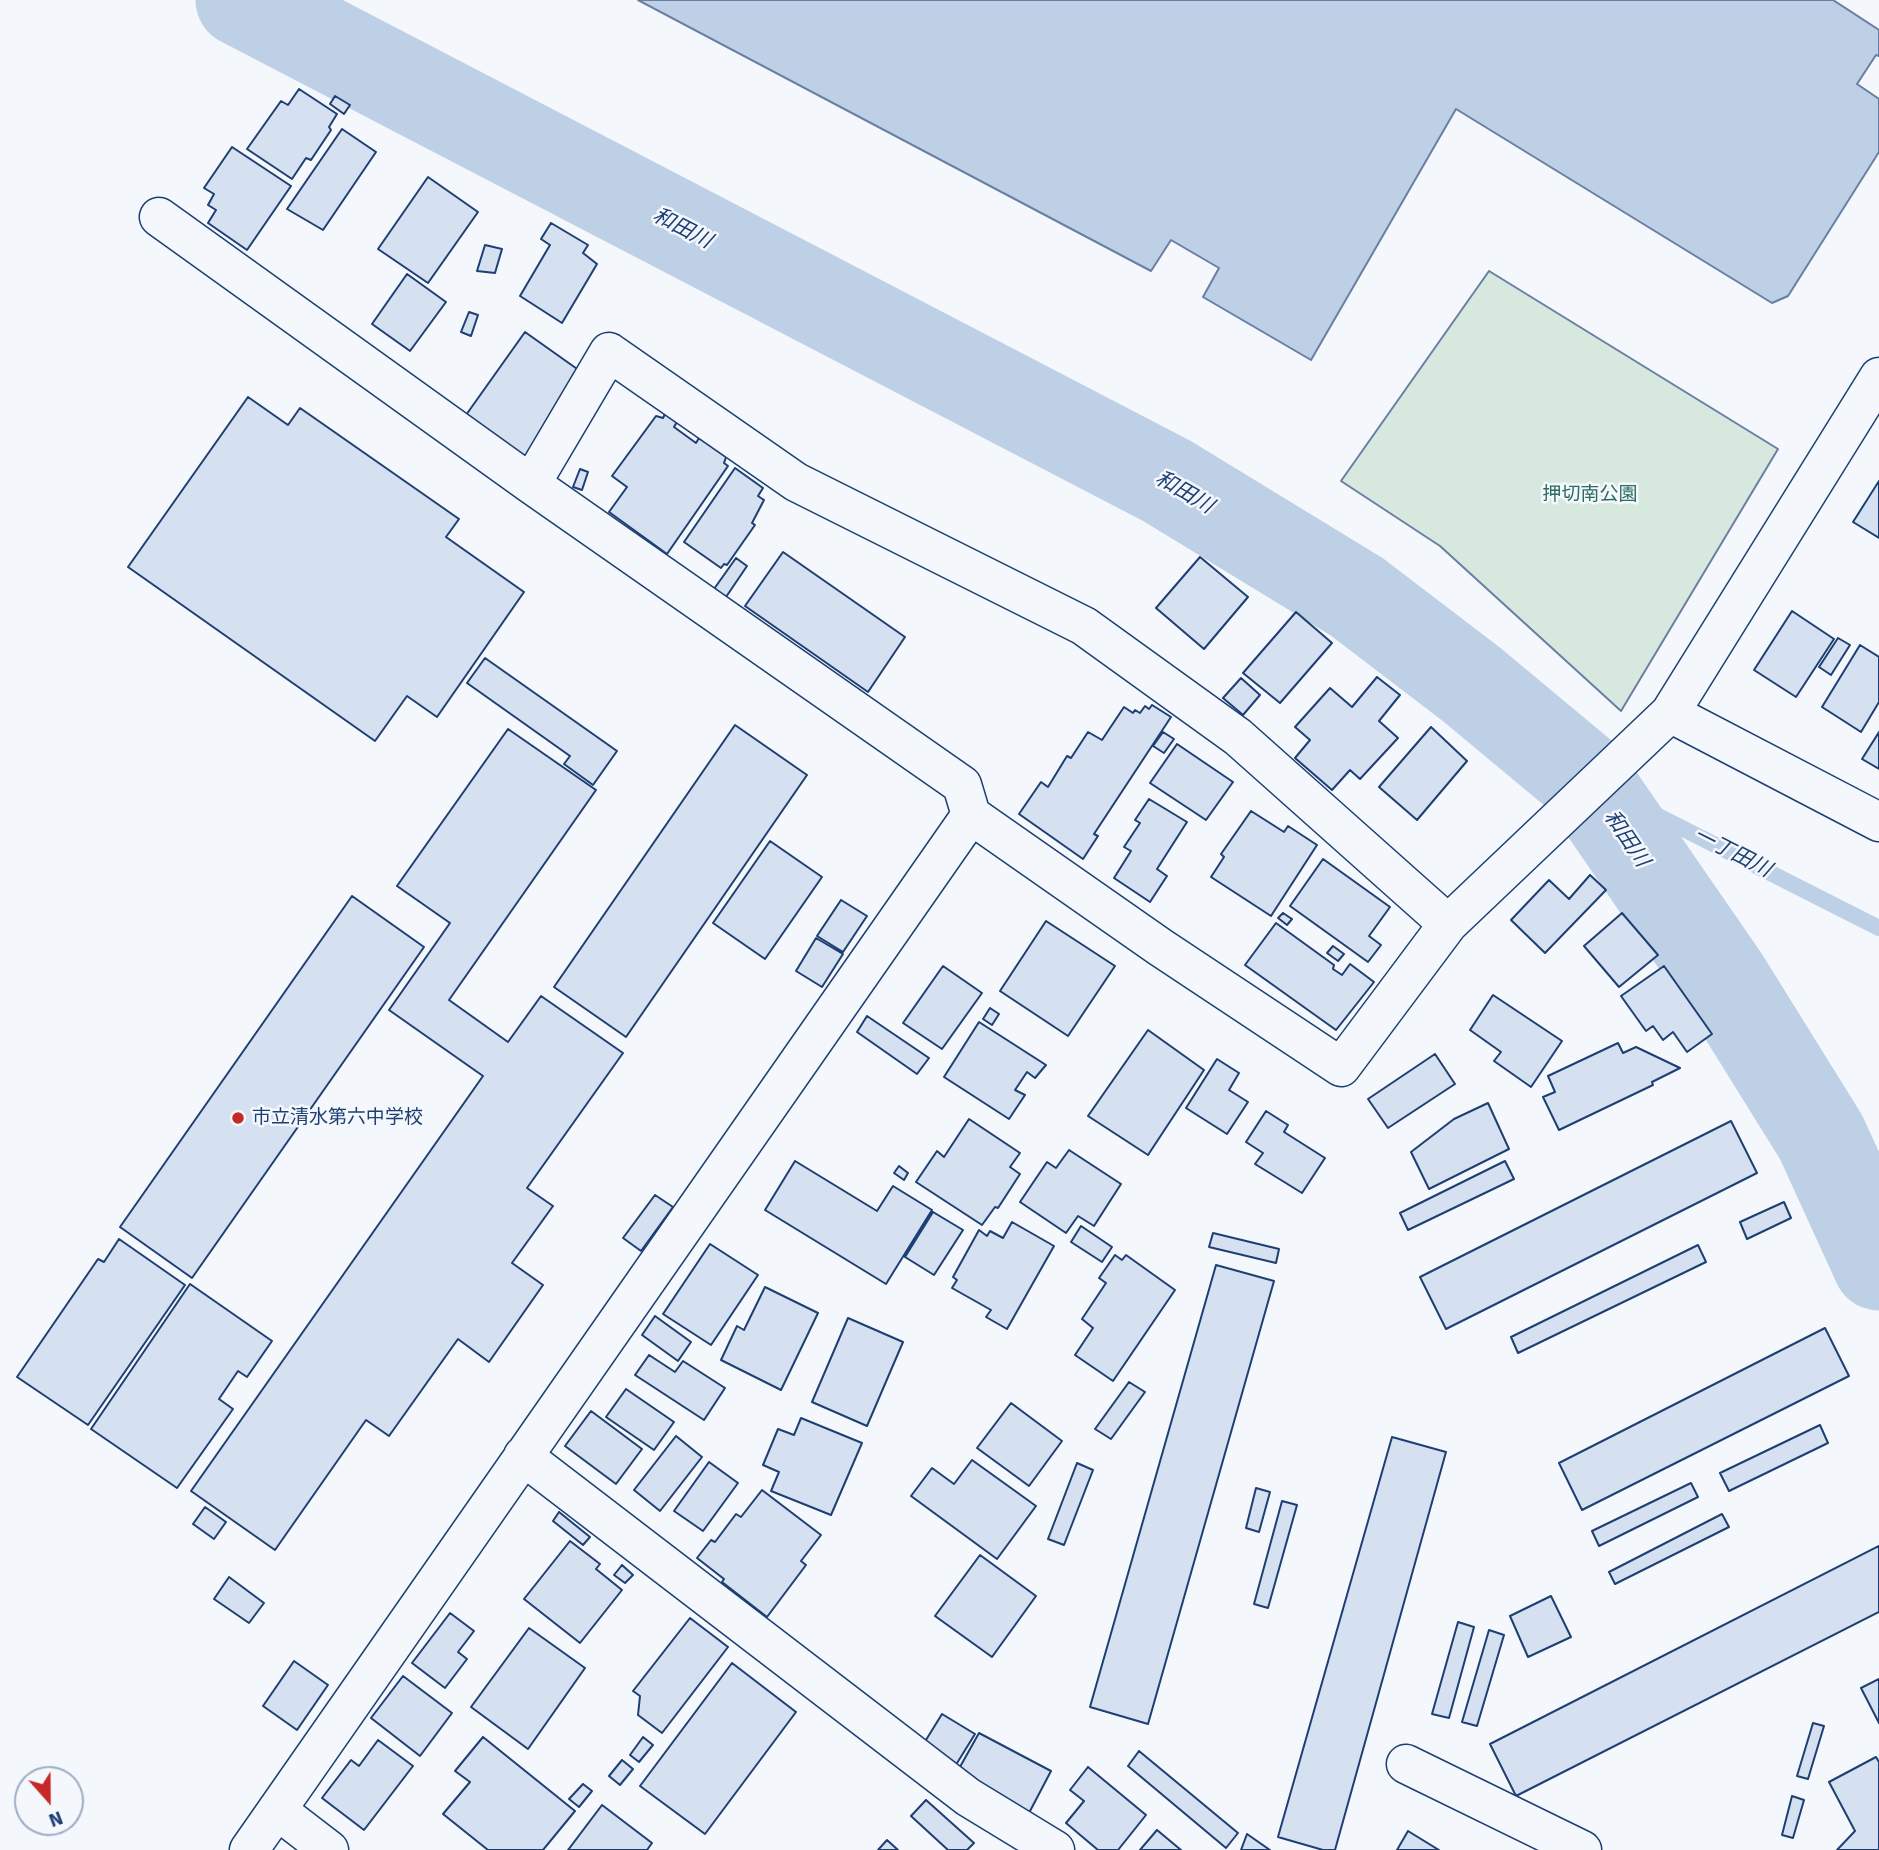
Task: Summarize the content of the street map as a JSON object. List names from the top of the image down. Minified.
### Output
{"water":["和田川","一丁田川"],"parks":["押切南公園"],"places":["市立清水第六中学校"],"north":"bottom"}
